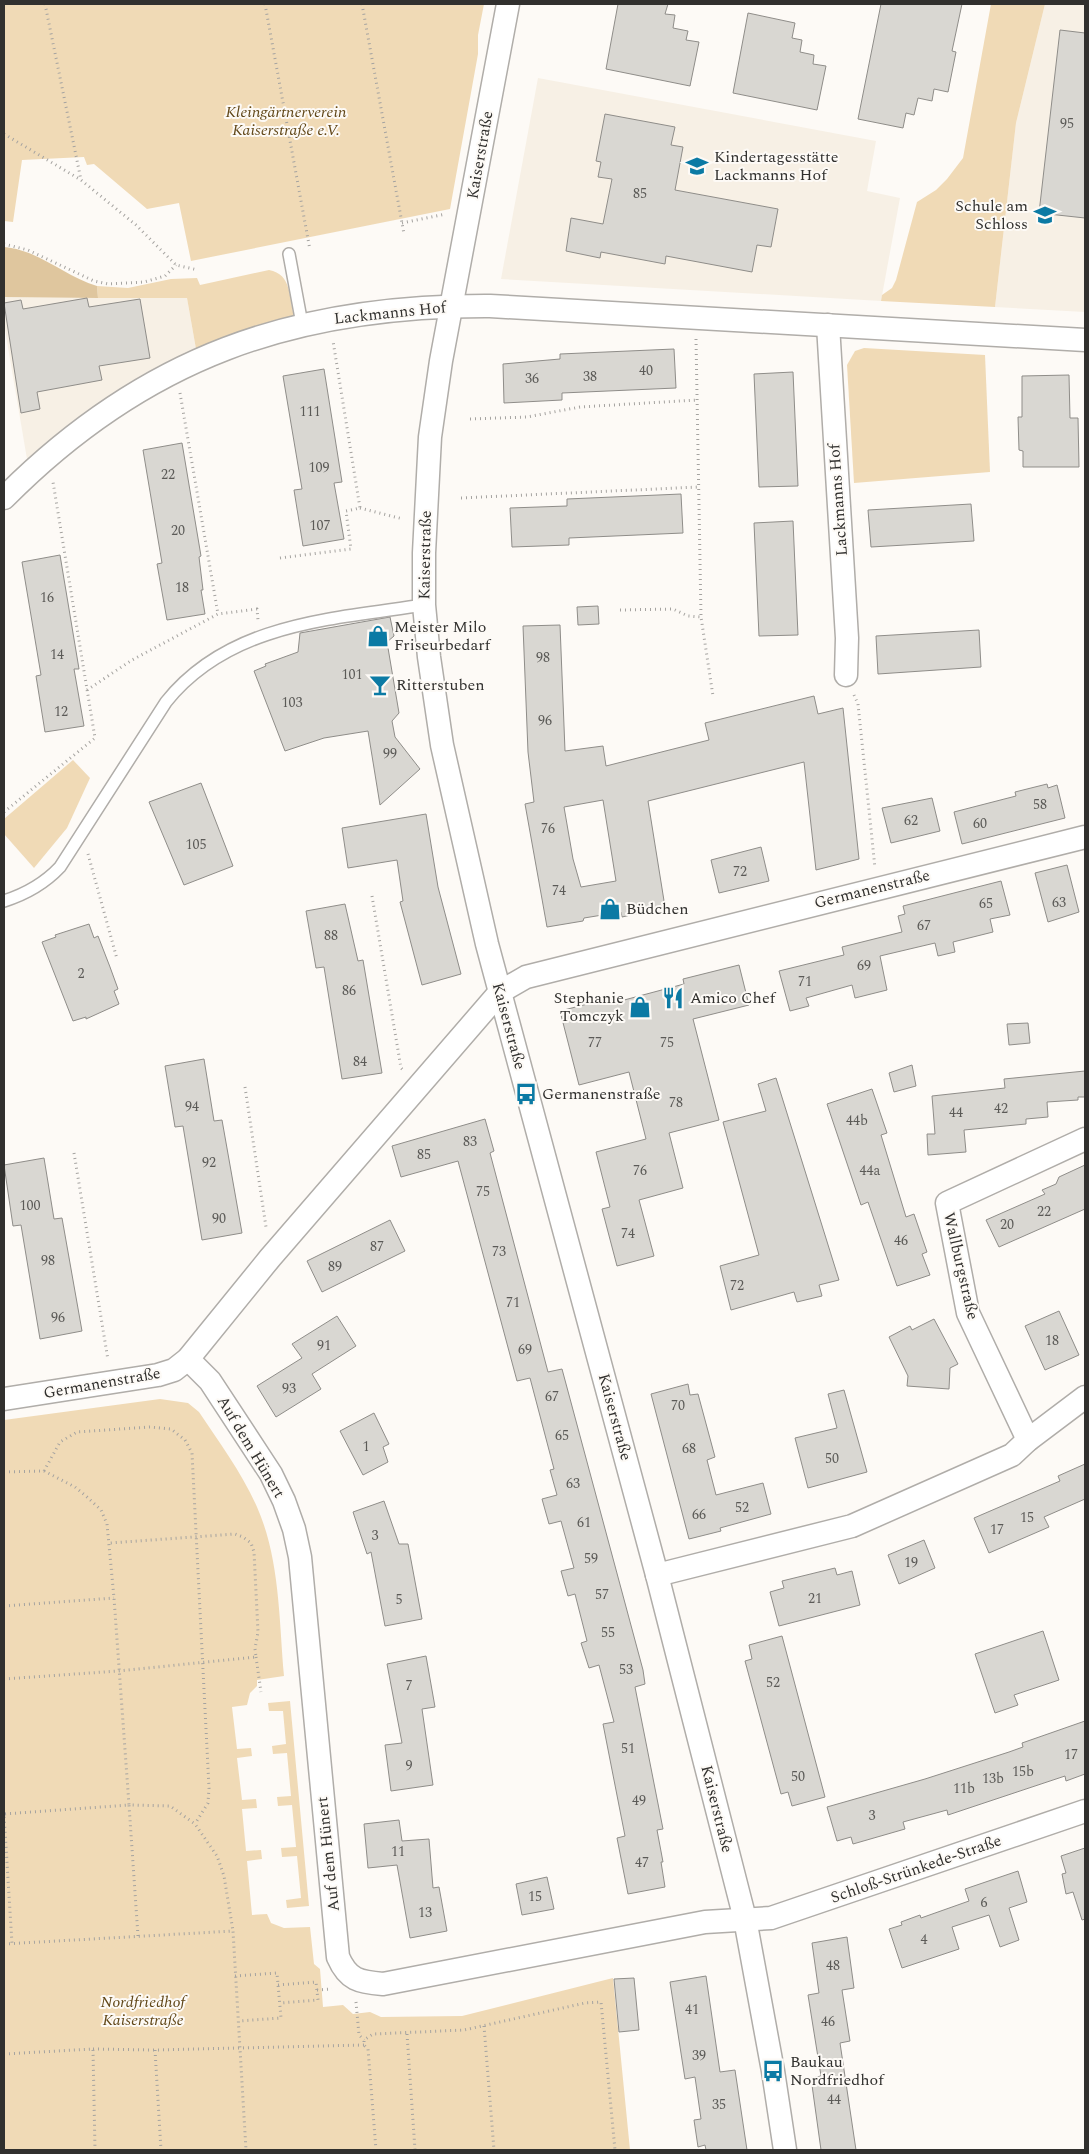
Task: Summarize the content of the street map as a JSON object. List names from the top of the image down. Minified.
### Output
{"streets":{"street":["Kaiserstraße","Lackmanns Hof","Germanenstraße","Wallburgstraße","Auf dem Hünert","Schloß-Strünkede-Straße"]},"crossings":[["Kaiserstraße","Lackmanns Hof"],["Kaiserstraße","Germanenstraße"],["Kaiserstraße","Auf dem Hünert"],["Kaiserstraße","Schloß-Strünkede-Straße"],["Germanenstraße","Auf dem Hünert"],["Auf dem Hünert","Schloß-Strünkede-Straße"]],"parks":["Kleingärtnerverein Kaiserstraße e.V.","Nordfriedhof Kaiserstraße"],"places":{"school or university":["Kindertagesstätte Lackmanns Hof","Schule am Schloss"],"shop":["Meister Milo Friseurbedarf","Büdchen","Stephanie Tomczyk"],"bar":["Ritterstuben"],"restaurant":["Amico Chef"],"bus stop":["Germanenstraße","Baukau Nordfriedhof"]},"house_numbers":["95","85","40","38","36","111","109","22","107","20","18","16","14","98","101","103","12","96","99","58","62","60","76","105","72","74","63","65","67","88","69","2","71","86","77","75","84","78","94","42","44","44b","83","85","92","76","44a","75","100","22","90","20","74","46","87","73","98","89","72","71","96","18","91","69","93","67","70","65","1","68","50","63","52","66","15","61","17","3","59","19","57","21","5","55","53","52","7","51","17","9","15b","50","13b","11b","49","3","11","47","15","6","13","4","48","41","46","39","44","35"]}
